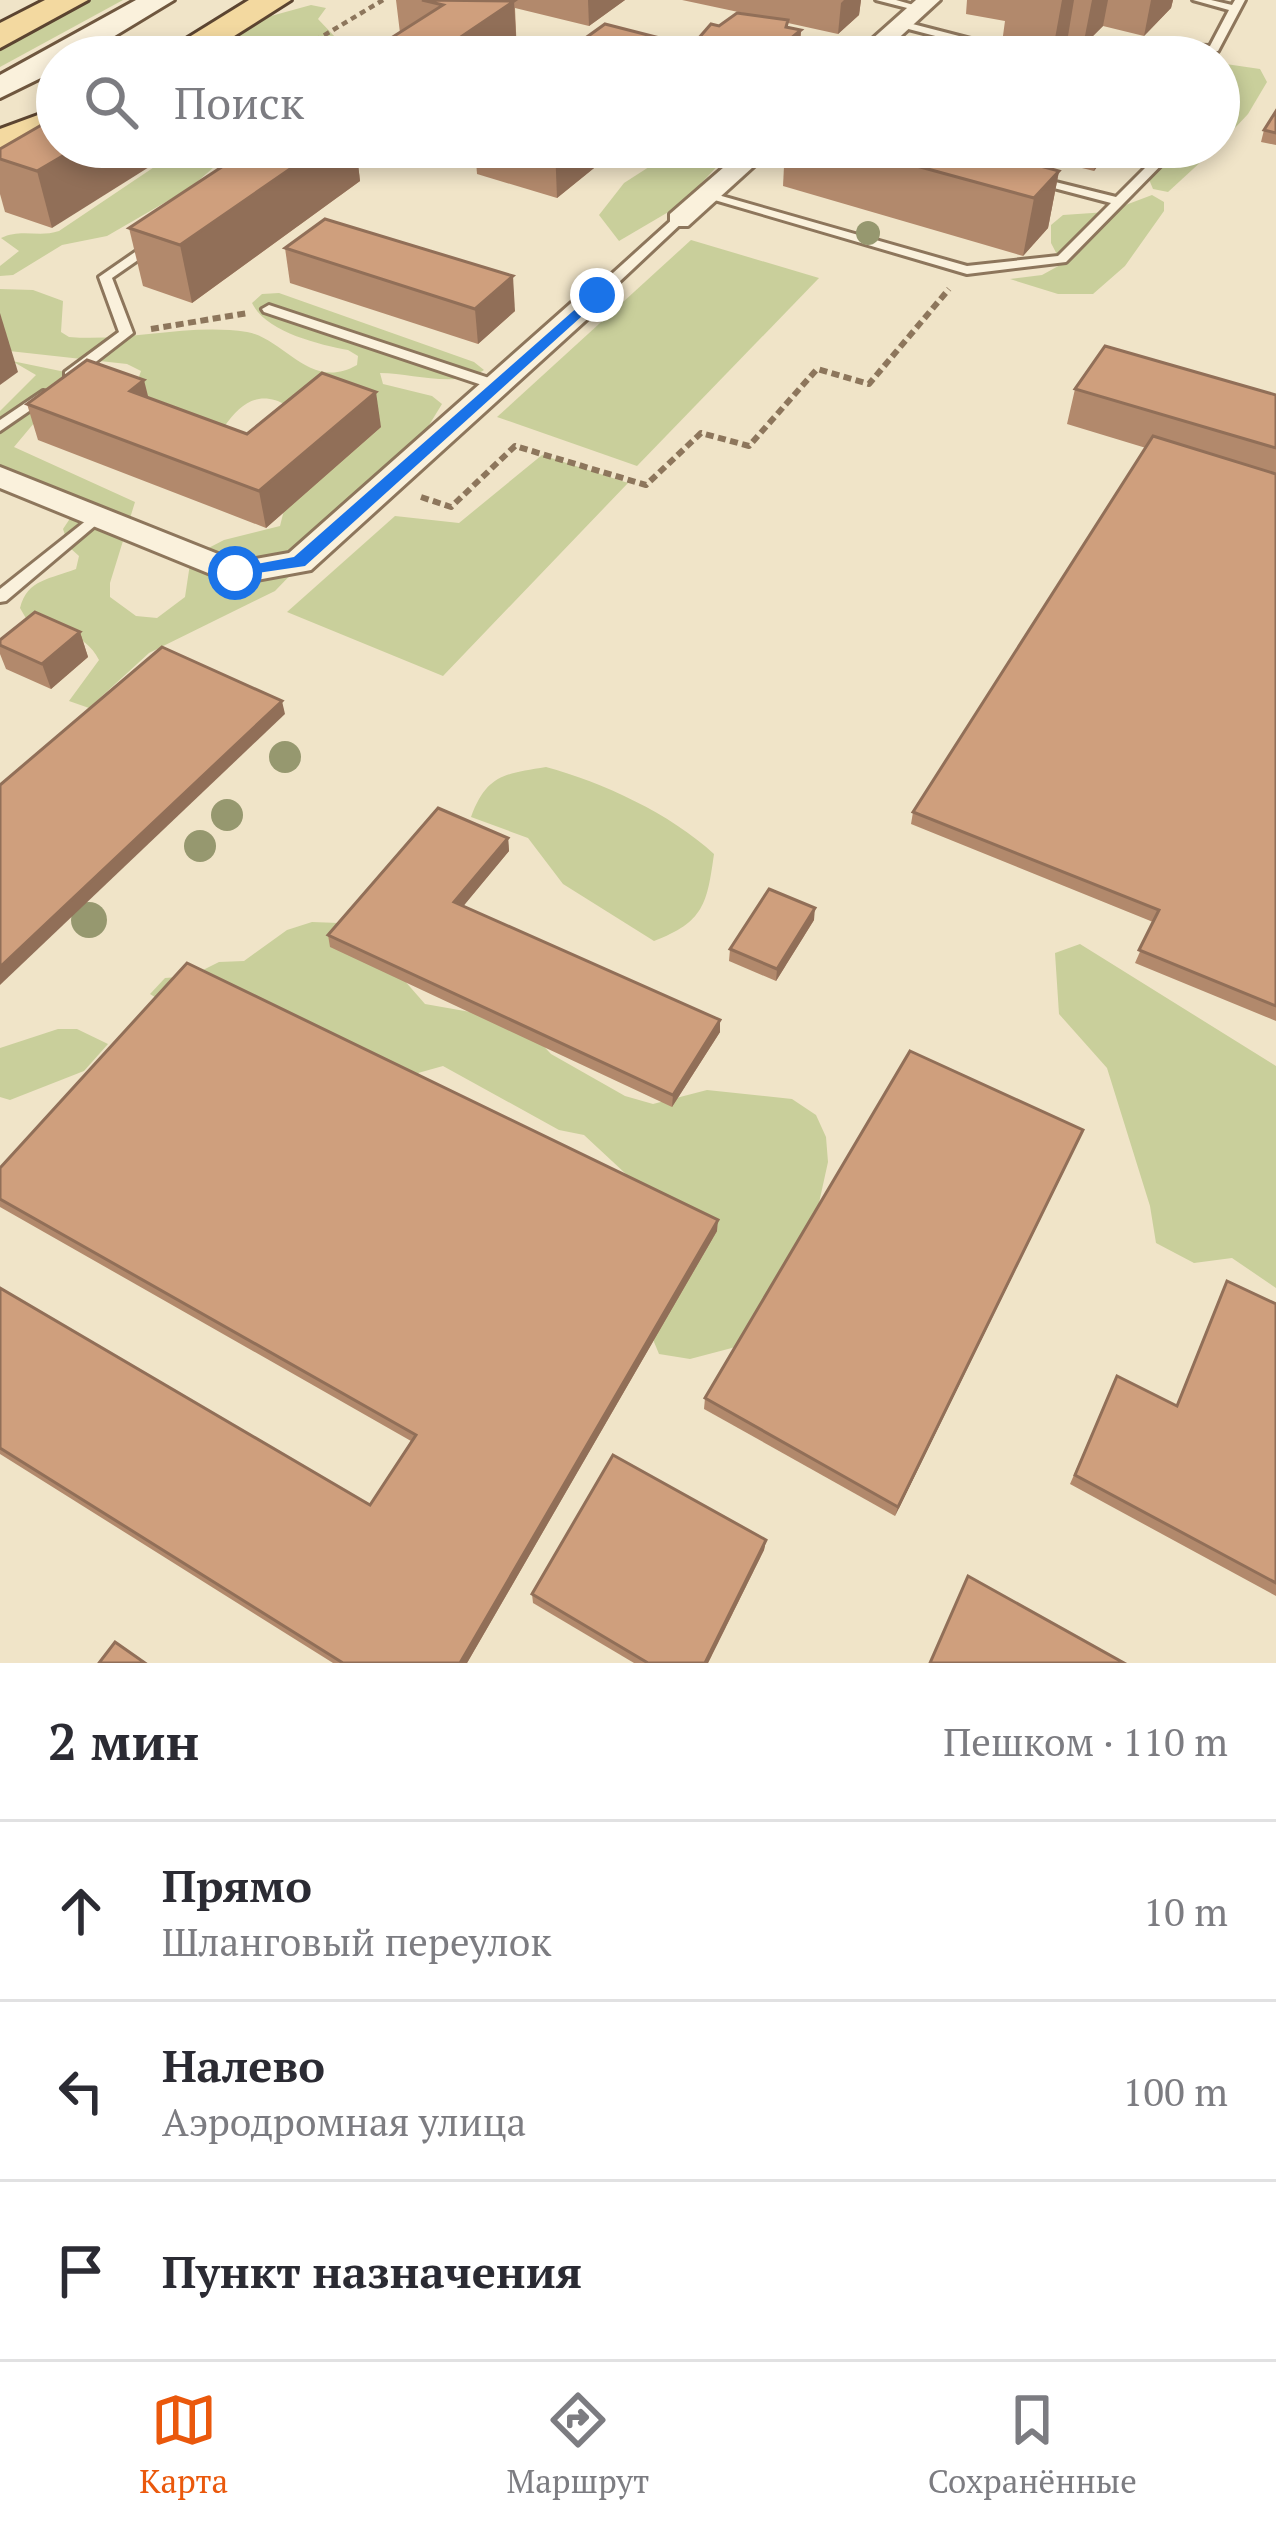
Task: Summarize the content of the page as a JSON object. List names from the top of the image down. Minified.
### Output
{"page":{"search":"Поиск","heading":["2 мин","Пешком · 110 m"],"list":[["Прямо","Шланговый переулок","10 m"],["Налево","Аэродромная улица","100 m"],"Пункт назначения"],"nav":["Карта","Маршрут","Сохранённые"]}}
